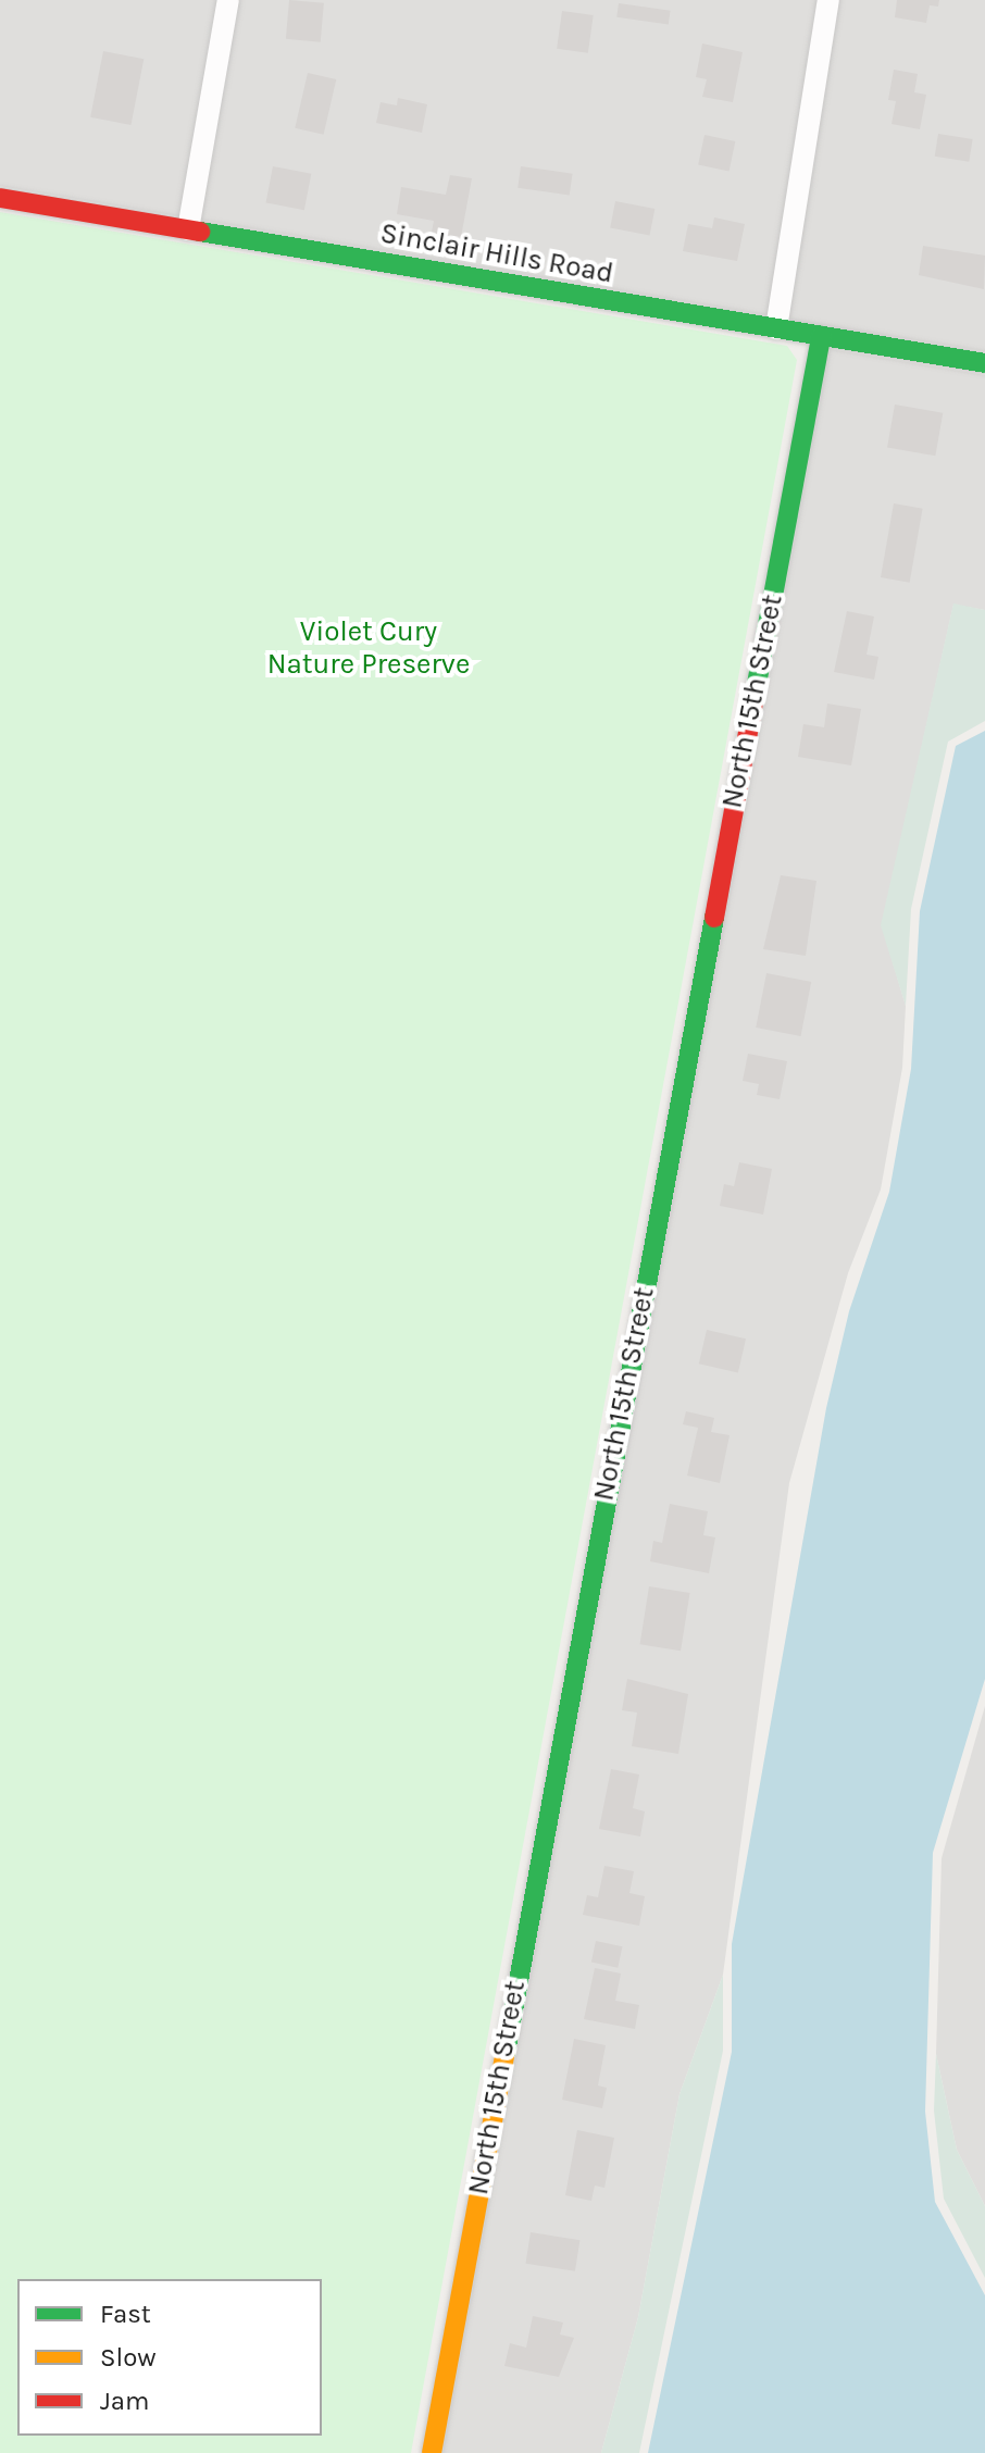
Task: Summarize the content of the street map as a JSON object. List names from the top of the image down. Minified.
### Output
{"streets":{"street":["Sinclair Hills Road","North 15th Street"]},"crossings":[["Sinclair Hills Road","North 15th Street"]],"parks":["Violet Cury Nature Preserve"],"legend":["Fast","Slow","Jam"]}
